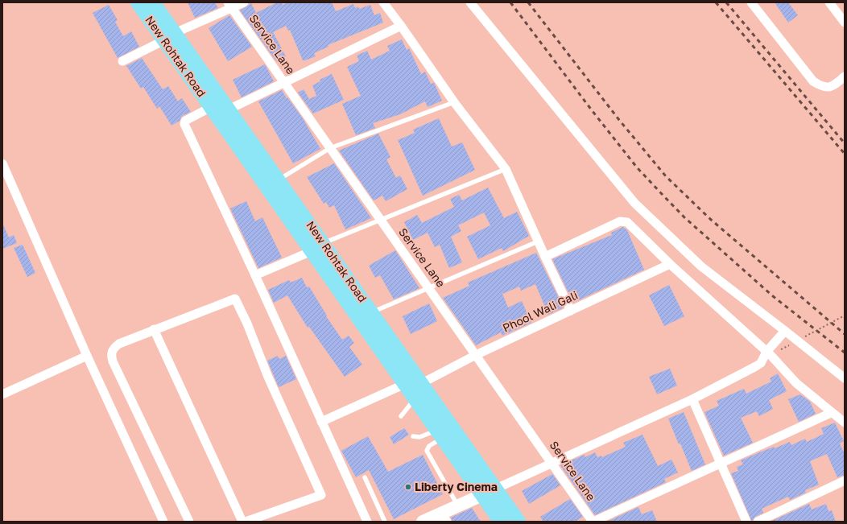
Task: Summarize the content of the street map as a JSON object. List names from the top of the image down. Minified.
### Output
{"streets":{"main road":["New Rohtak Road"],"street":["Service Lane","Phool Wali Gali"]},"crossings":[["Service Lane","Phool Wali Gali"],["New Rohtak Road","Phool Wali Gali"]],"places":["Liberty Cinema"]}
